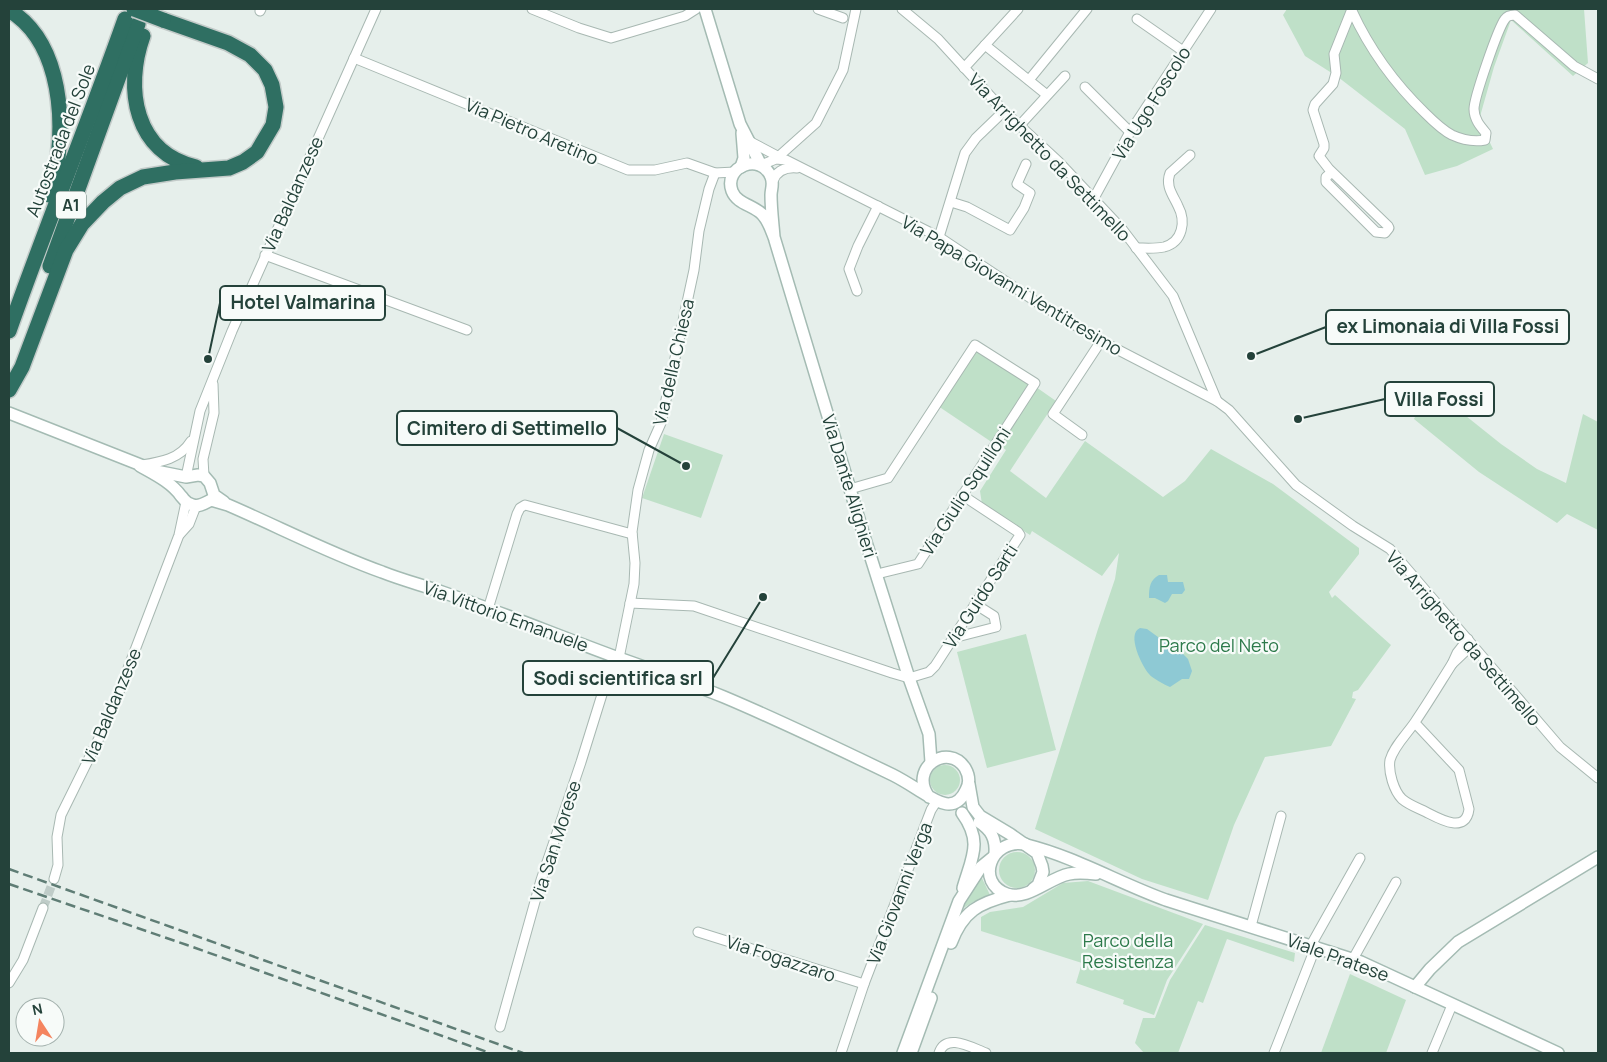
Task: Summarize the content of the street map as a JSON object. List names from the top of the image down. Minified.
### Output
{"streets":{"highway":["Autostrada del Sole","A1"],"main road":["Via Dante Alighieri","Via Vittorio Emanuele","Viale Pratese"],"street":["Via Ugo Foscolo","Via Pietro Aretino","Via Arrighetto da Settimello","Via Baldanzese","Via Papa Giovanni Ventitresimo","Via della Chiesa","Via Giulio Squilloni","Via Guido Sarti","Via San Morese","Via Giovanni Verga","Via Fogazzaro"]},"crossings":[["Via Ugo Foscolo","Via Arrighetto da Settimello"],["Via Pietro Aretino","Via Baldanzese"],["Via Pietro Aretino","Via della Chiesa"],["Via Arrighetto da Settimello","Via Papa Giovanni Ventitresimo"],["Via Baldanzese","Via Vittorio Emanuele"],["Via Papa Giovanni Ventitresimo","Via Dante Alighieri"],["Via della Chiesa","Via Vittorio Emanuele"],["Via della Chiesa","Via San Morese"],["Via Dante Alighieri","Via Giulio Squilloni"],["Via Dante Alighieri","Via Guido Sarti"],["Via Dante Alighieri","Via Vittorio Emanuele"],["Via Dante Alighieri","Via Giovanni Verga"],["Via Dante Alighieri","Viale Pratese"],["Via Giulio Squilloni","Via Guido Sarti"],["Via Vittorio Emanuele","Via San Morese"],["Via Vittorio Emanuele","Via Giovanni Verga"],["Via Vittorio Emanuele","Viale Pratese"],["Via Giovanni Verga","Viale Pratese"],["Via Giovanni Verga","Via Fogazzaro"]],"parks":["Parco del Neto","Parco della Resistenza"],"places":["ex Limonaia di Villa Fossi","Hotel Valmarina","Villa Fossi","Cimitero di Settimello","Sodi scientifica srl"],"north":"top"}
